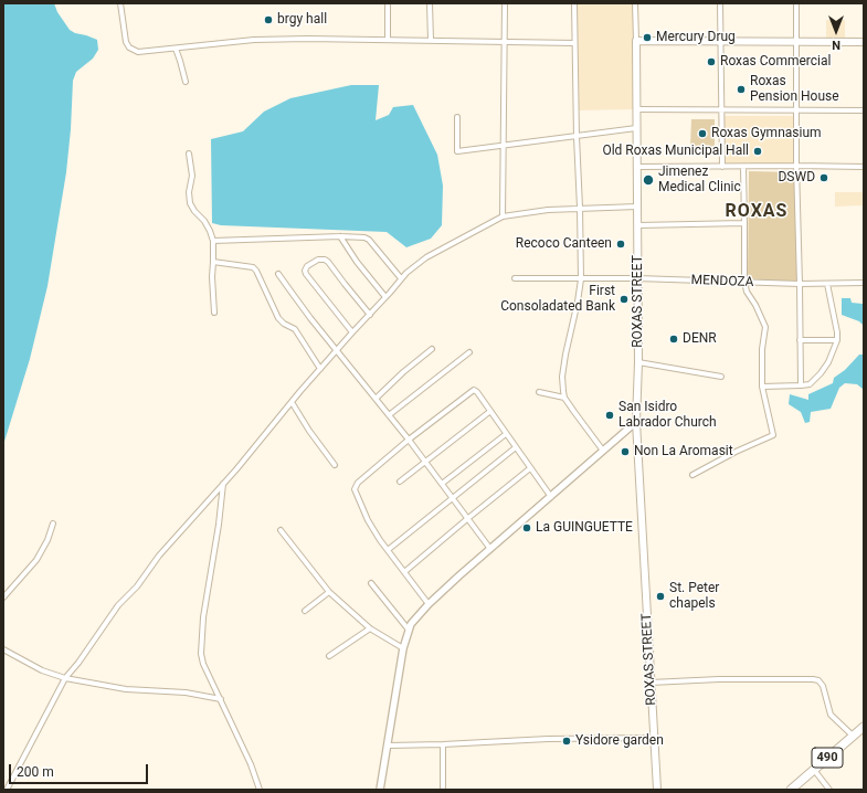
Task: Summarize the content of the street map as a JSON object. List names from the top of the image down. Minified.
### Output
{"streets":{"main road":["ROXAS STREET","490"],"street":["MENDOZA"]},"crossings":[["MENDOZA","ROXAS STREET"]],"districts":["ROXAS"],"places":["brgy hall","Mercury Drug","Roxas Commercial","Roxas Pension House","Roxas Gymnasium","Old Roxas Municipal Hall","DSWD","Jimenez Medical Clinic","Recoco Canteen","First Consoladated Bank","DENR","San Isidro Labrador Church","Non La Aromasit","La GUINGUETTE","St. Peter chapels","Ysidore garden"],"scale_bar":"200 m","north":"bottom"}
